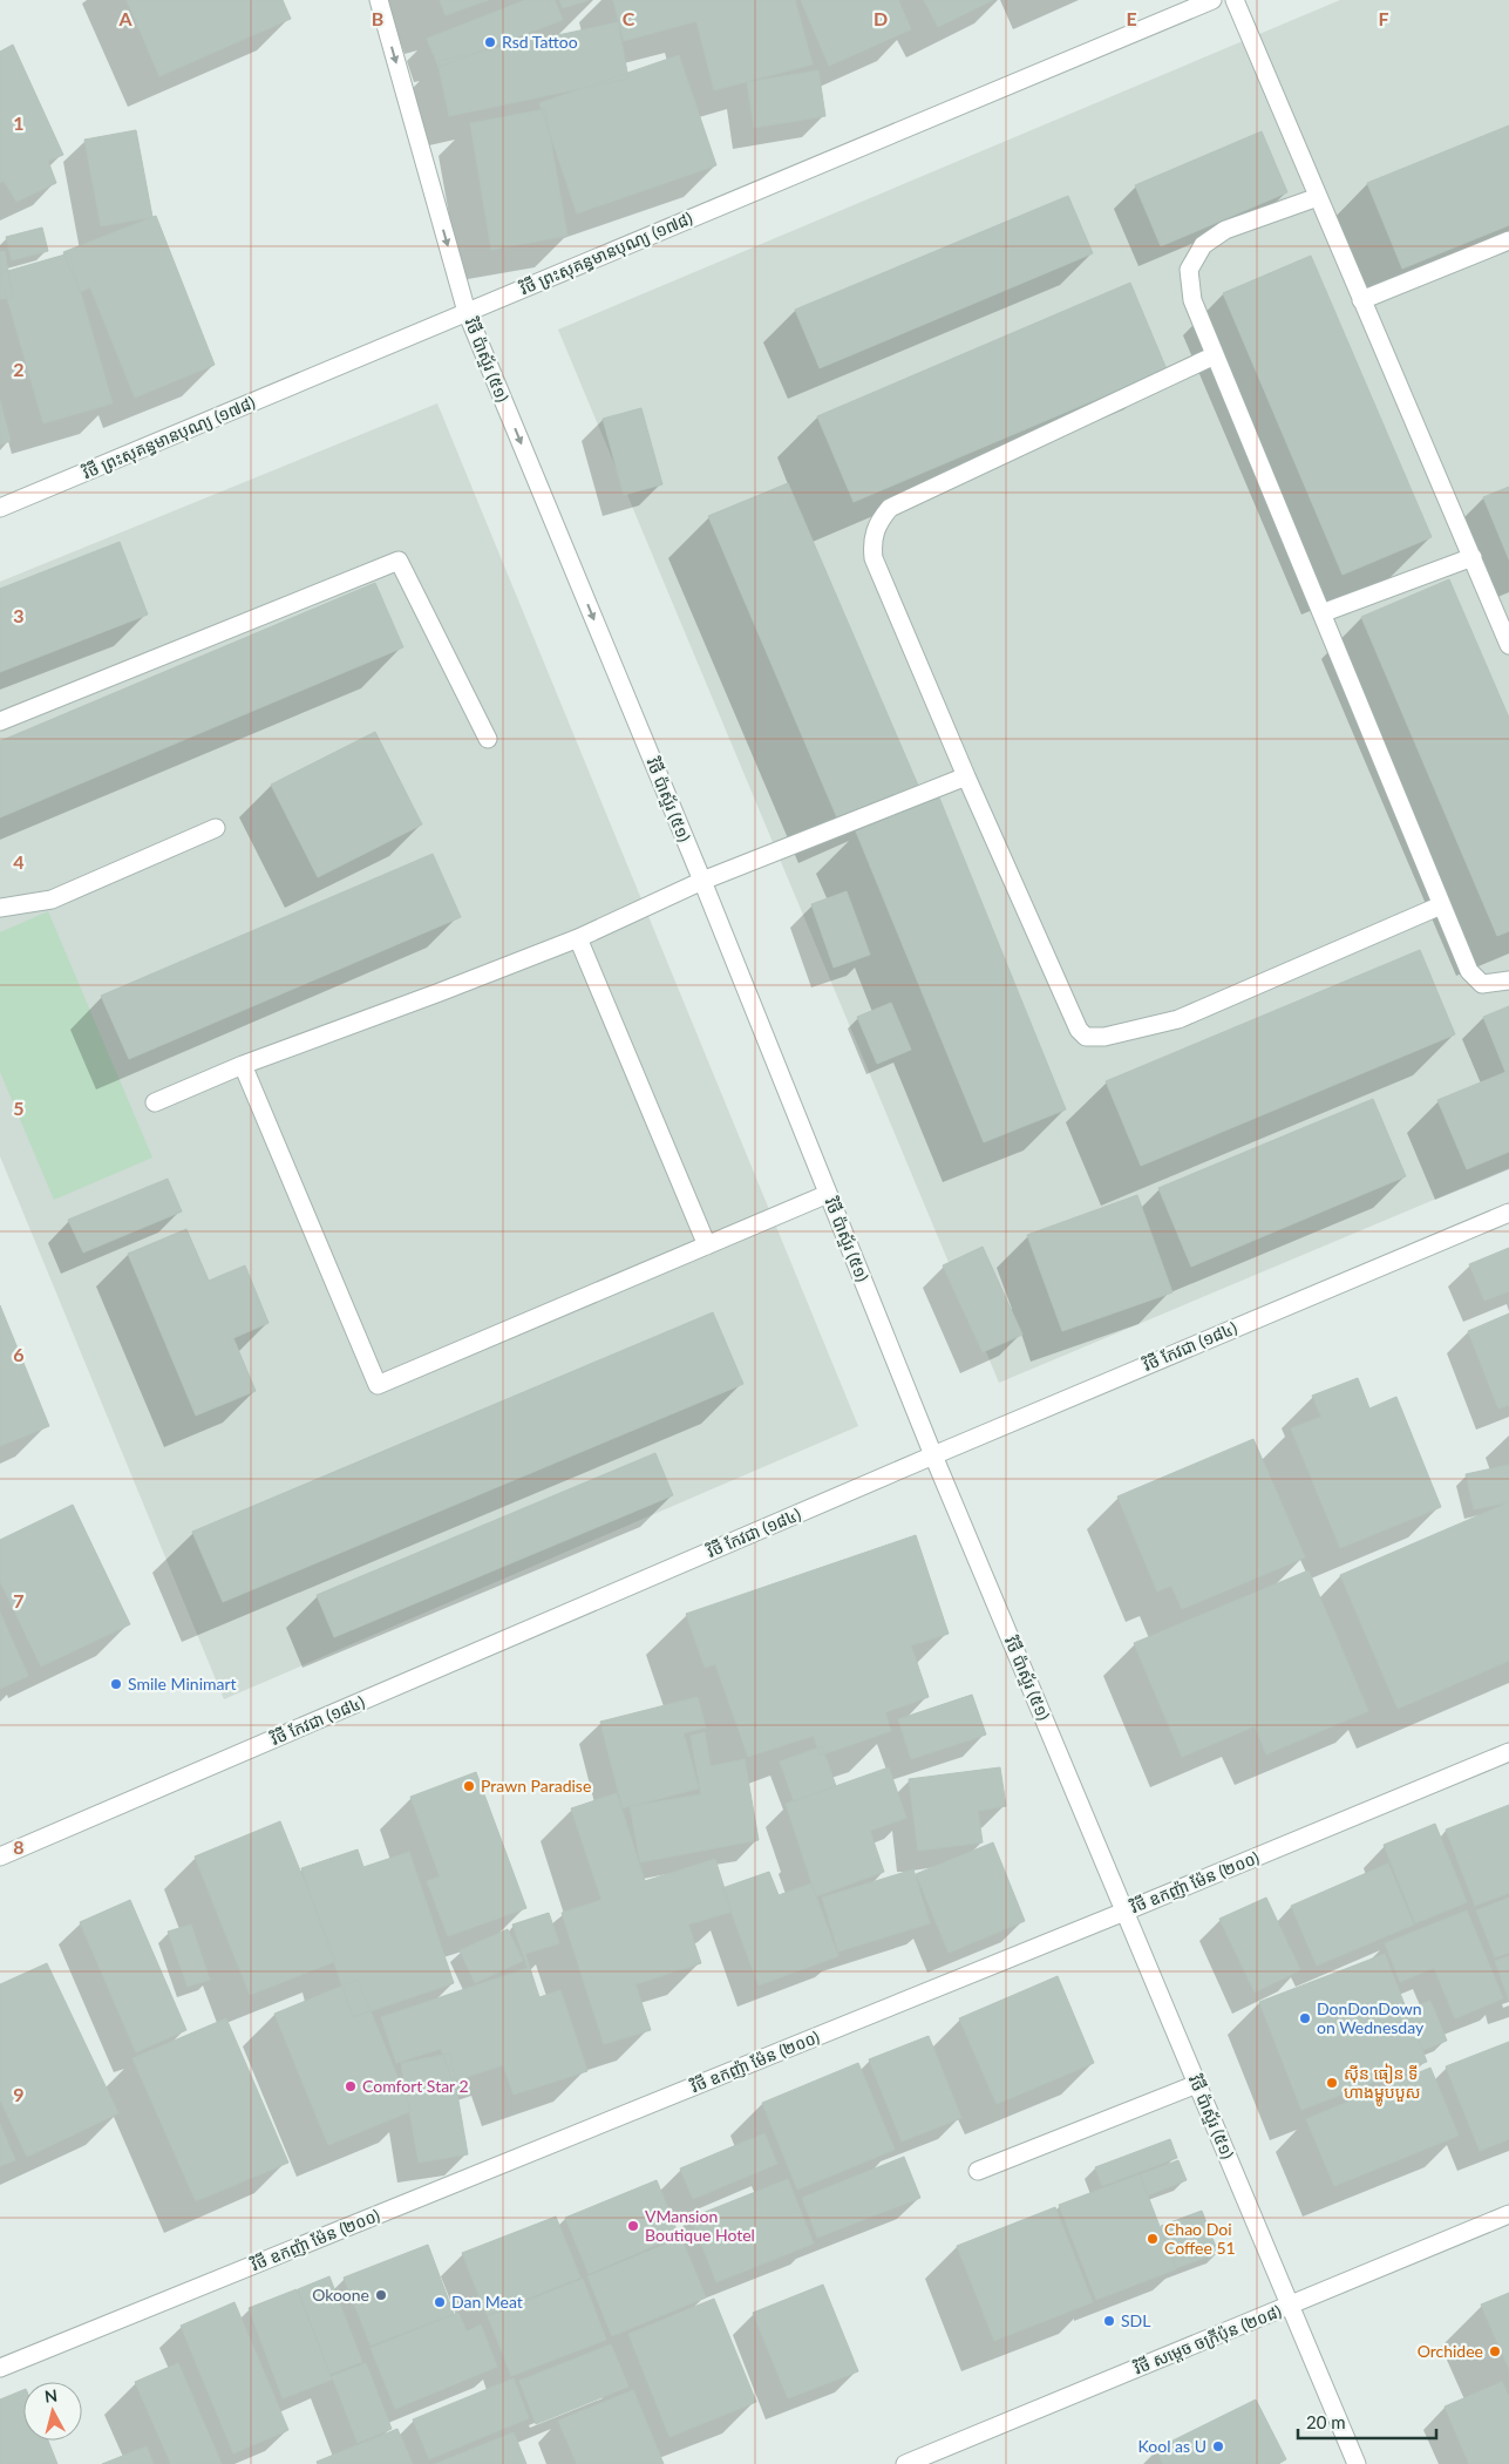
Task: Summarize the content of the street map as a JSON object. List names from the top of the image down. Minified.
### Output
{"streets":{"street":["វិថី ព្រះសុគន្ធមានបុណ្យ (១៧៨)","វិថី ប៉ាស្ទ័រ (៥១)","វិថី កែវជា (១៨៤)","វិថី ឧកញ៉ា ម៉ែន (២០០)","វិថី សម្តេច ចក្រីប៉ុន (២០៨)"]},"crossings":[["វិថី ព្រះសុគន្ធមានបុណ្យ (១៧៨)","វិថី ប៉ាស្ទ័រ (៥១)"],["វិថី ប៉ាស្ទ័រ (៥១)","វិថី កែវជា (១៨៤)"],["វិថី ប៉ាស្ទ័រ (៥១)","វិថី ឧកញ៉ា ម៉ែន (២០០)"],["វិថី ប៉ាស្ទ័រ (៥១)","វិថី សម្តេច ចក្រីប៉ុន (២០៨)"]],"one_way":["វិថី ប៉ាស្ទ័រ (៥១)"],"places":["Rsd Tattoo","Smile Minimart","Prawn Paradise","DonDonDown on Wednesday","ស៊ីន ធៀន ទី ហាងម្ហូបបួស","Comfort Star 2","VMansion Boutique Hotel","Chao Doi Coffee 51","Okoone","Dan Meat","SDL","Orchidee","Kool as U"],"scale_bar":"20 m","north":"top","grid":{"columns":["A","B","C","D","E","F"],"rows":["1","2","3","4","5","6","7","8","9"]}}
